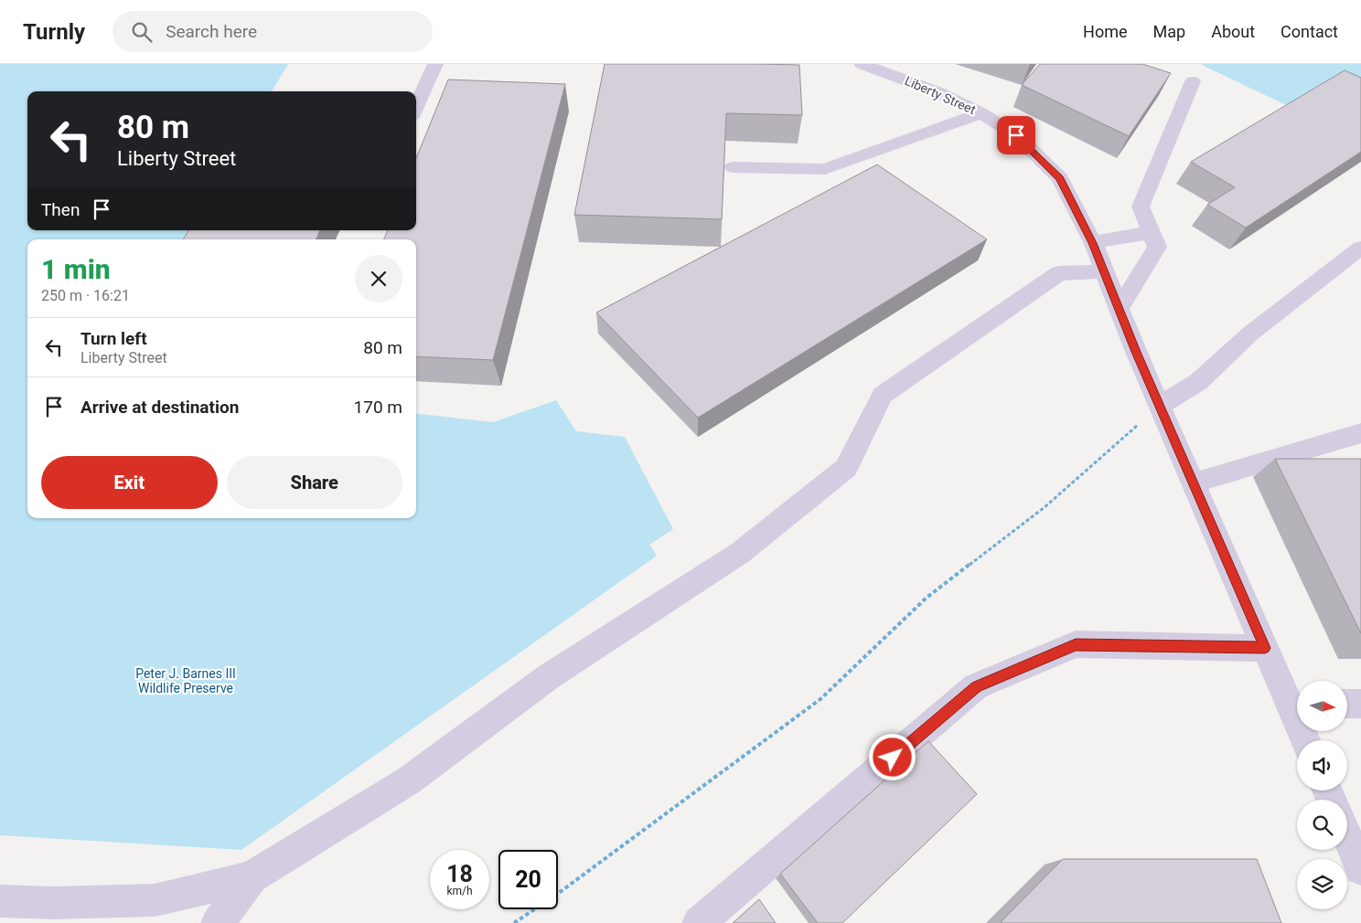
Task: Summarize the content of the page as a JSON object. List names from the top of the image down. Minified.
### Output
{"streets":{"street":["Liberty Street"]},"parks":["Peter J. Barnes III Wildlife Preserve"],"north":"right","page":{"header":"Turnly","search":"Search here","nav":["Home","Map","About","Contact"],"turn":["80 m","Liberty Street"],"then":"Then","heading":["1 min","250 m · 16:21"],"list":[{"name":"Turn left","note":"Liberty Street","value":"80 m"},{"name":"Arrive at destination","value":"170 m"}],"buttons":["Exit","Share"],"speed":"18 km/h","limit":"20"}}
